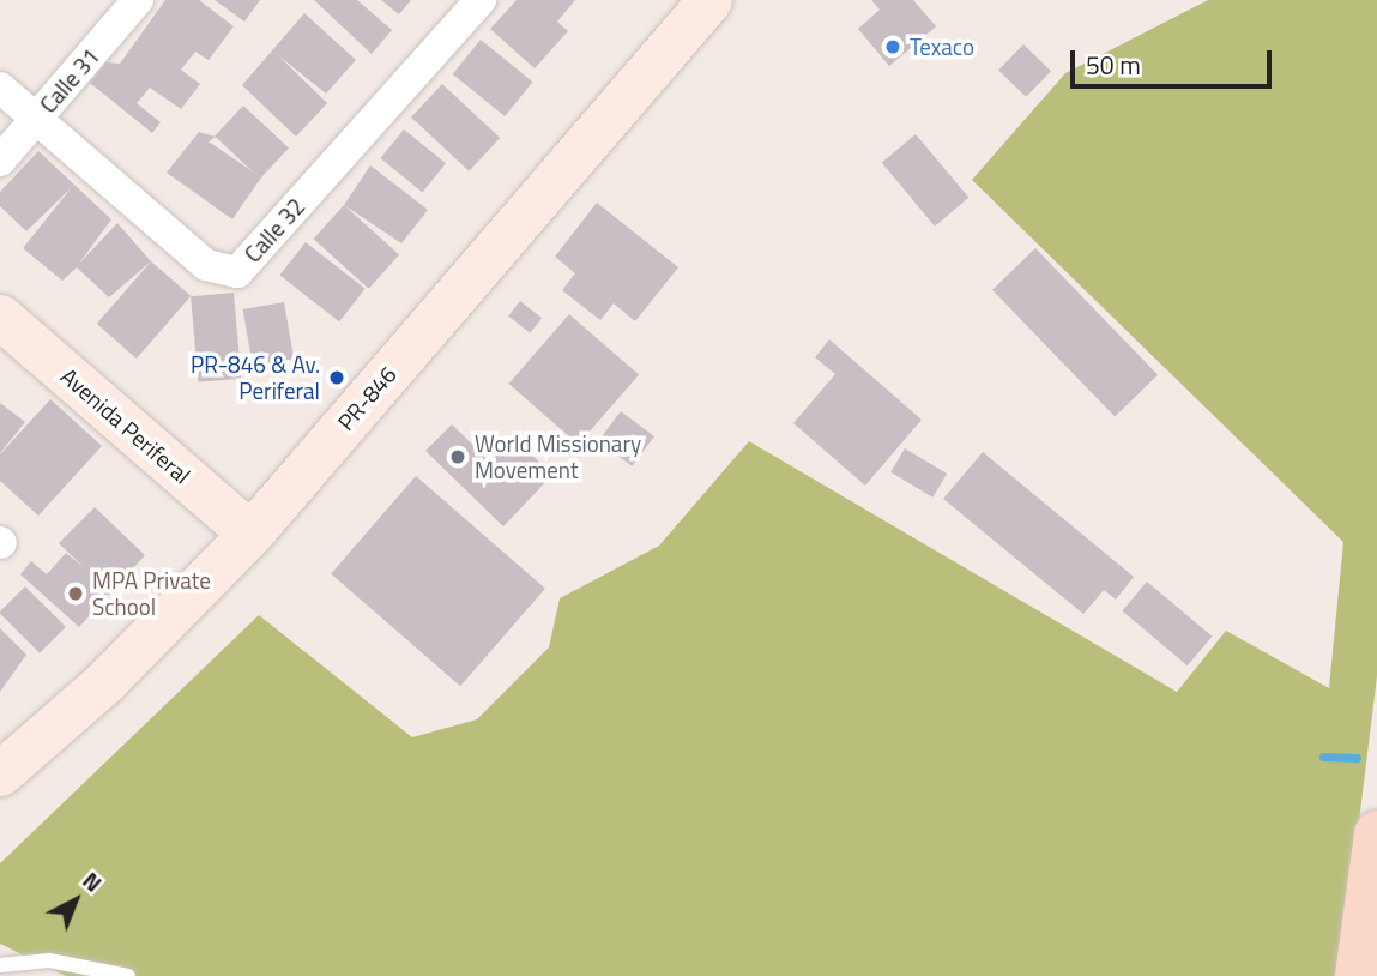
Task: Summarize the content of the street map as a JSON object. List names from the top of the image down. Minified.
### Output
{"streets":{"street":["Calle 31","Calle 32","PR-846","Avenida Periferal"]},"crossings":[["Calle 31","Calle 32"],["PR-846","Avenida Periferal"]],"places":["Texaco","PR-846 & Av. Periferal","World Missionary Movement","MPA Private School"],"scale_bar":"50 m","north":"top right"}
